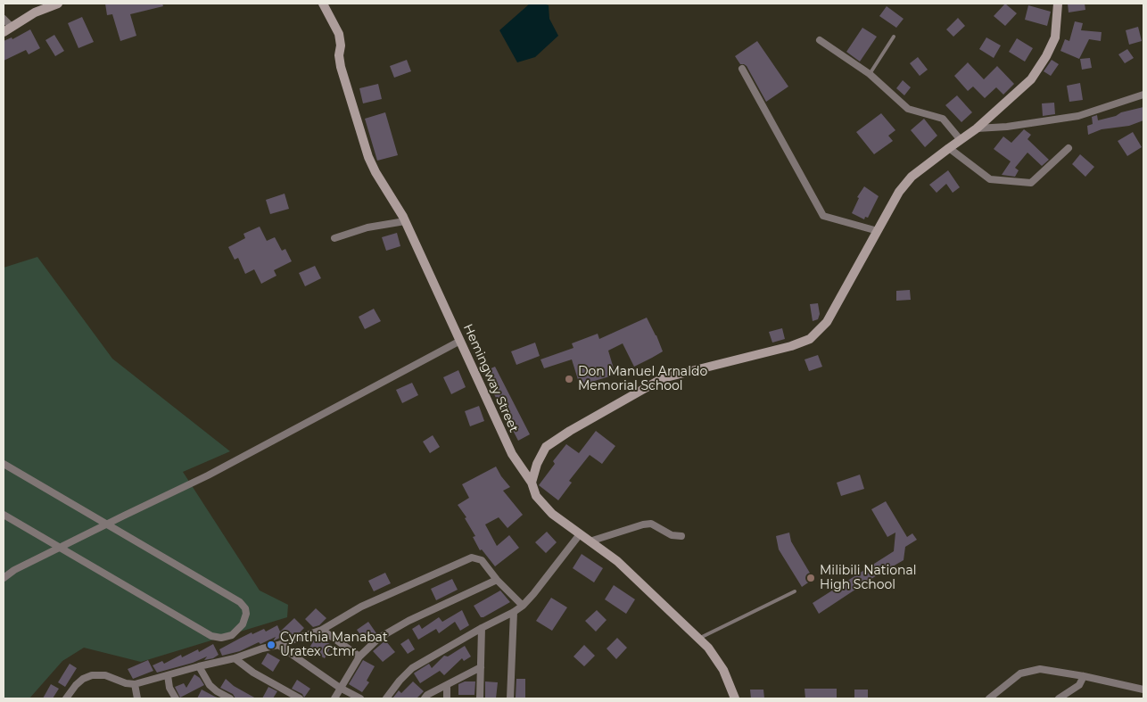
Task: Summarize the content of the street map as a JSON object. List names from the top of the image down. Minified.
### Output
{"streets":{"main road":["Hemingway Street"]},"places":["Don Manuel Arnaldo Memorial School","Milibili National High School","Cynthia Manabat Uratex Ctmr"]}
